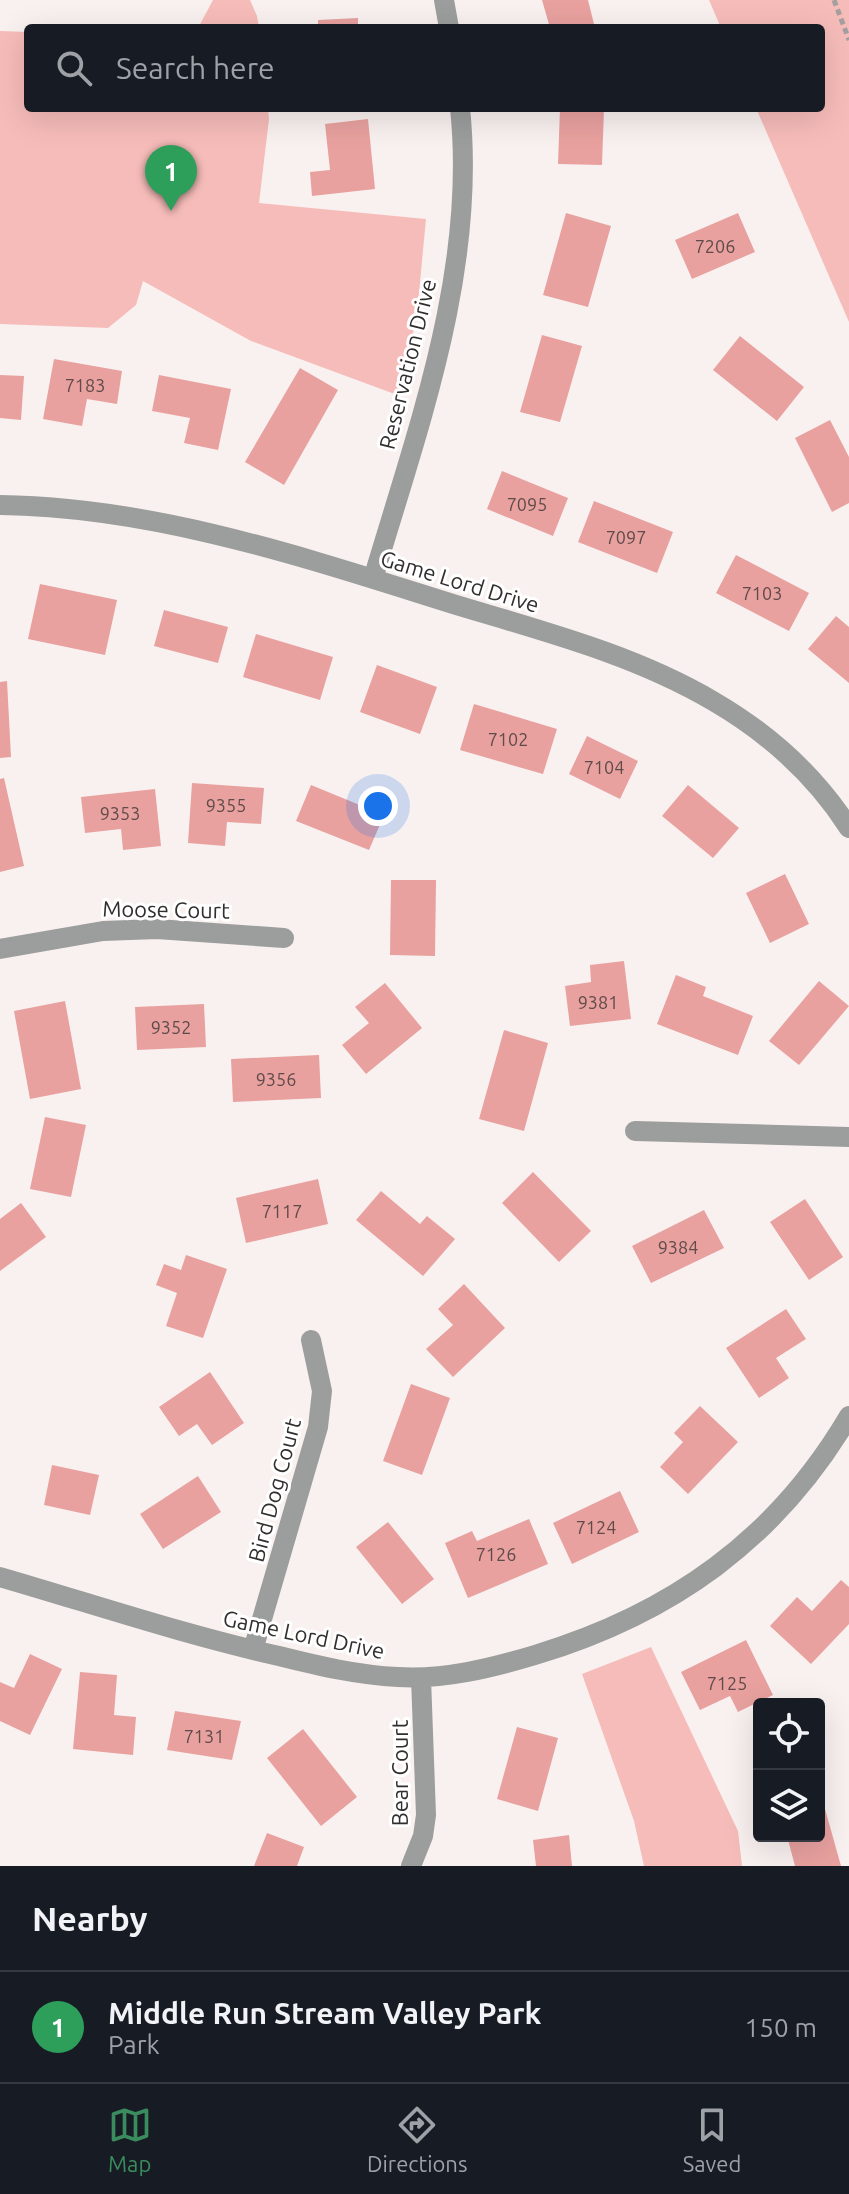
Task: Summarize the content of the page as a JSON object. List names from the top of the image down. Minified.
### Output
{"streets":{"street":["Reservation Drive","Game Lord Drive","Moose Court","Bird Dog Court","Bear Court"]},"crossings":[["Reservation Drive","Game Lord Drive"],["Game Lord Drive","Bird Dog Court"],["Game Lord Drive","Bear Court"]],"house_numbers":["7206","7183","7095","7097","7103","7102","7104","9355","9353","9381","9352","9356","7117","9384","7124","7126","7125","7131"],"page":{"search":"Search here","pins":"1","heading":"Nearby","list":[{"mark":"1","name":"Middle Run Stream Valley Park","note":"Park","value":"150 m"}],"nav":["Map","Directions","Saved"]}}
